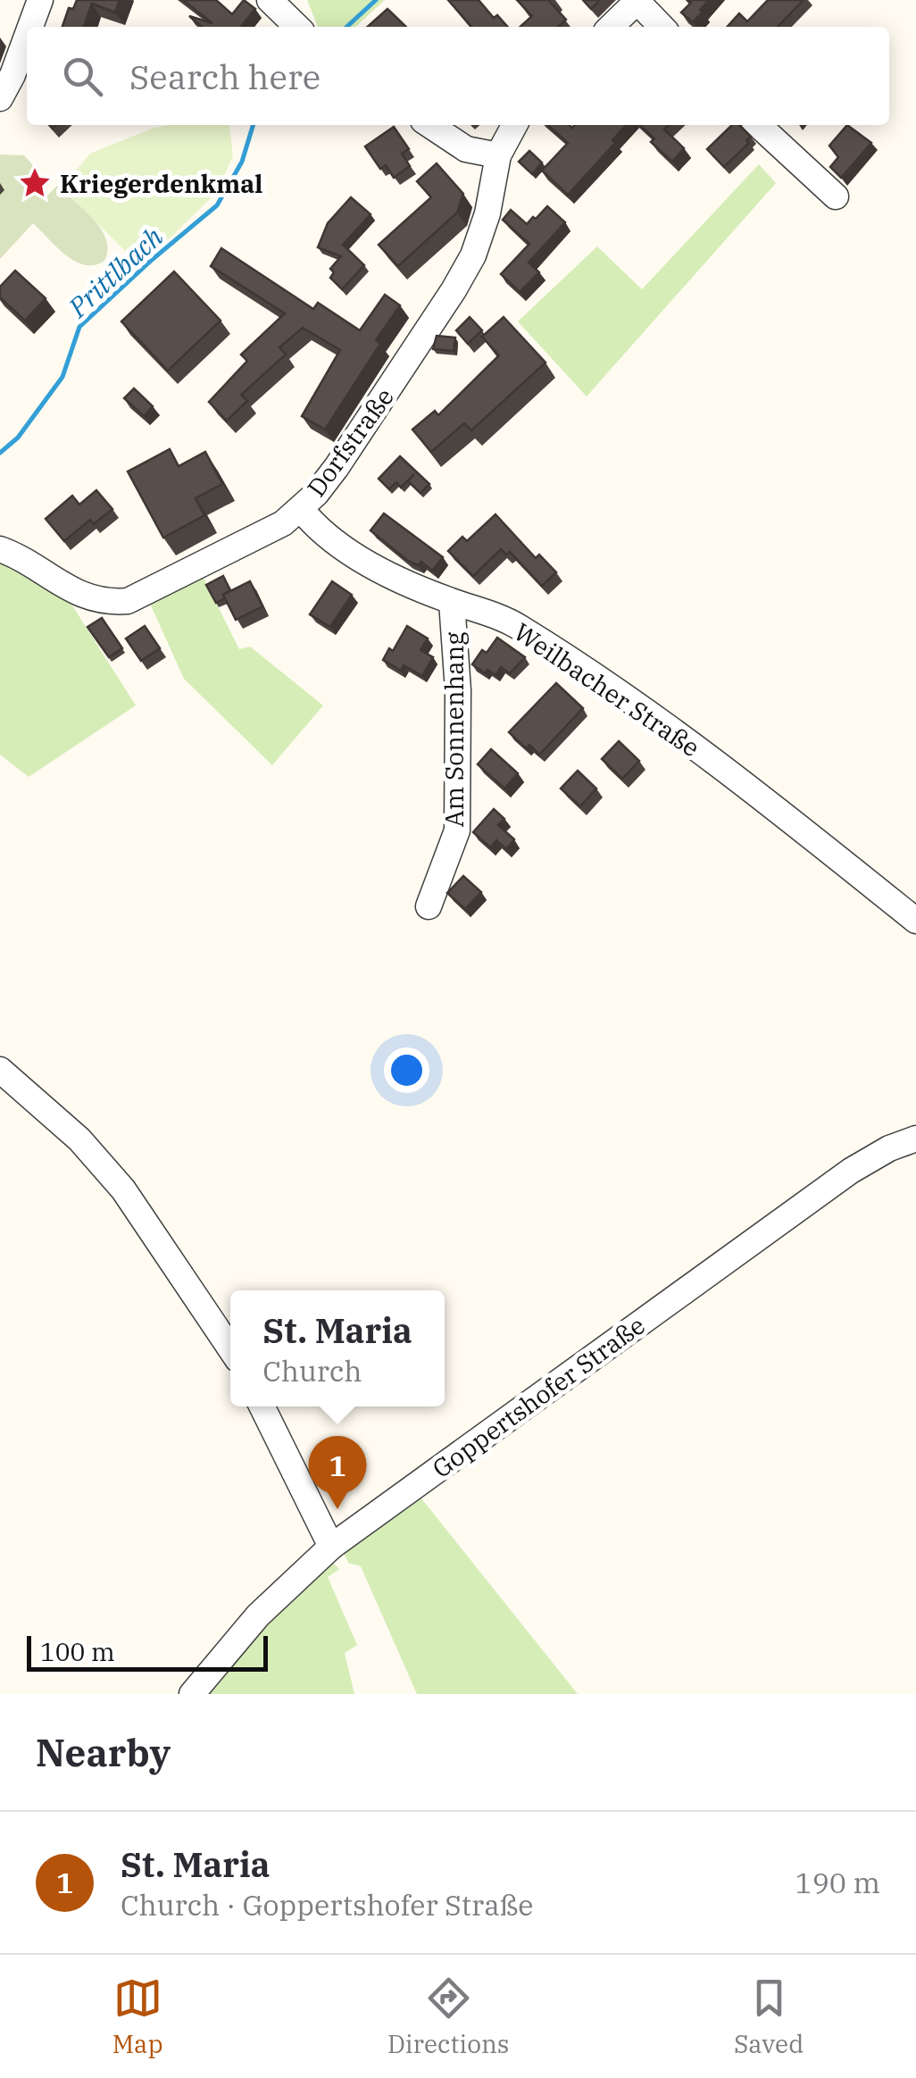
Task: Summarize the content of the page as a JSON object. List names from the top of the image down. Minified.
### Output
{"streets":{"street":["Dorfstraße","Weilbacher Straße","Am Sonnenhang","Goppertshofer Straße"]},"crossings":[["Dorfstraße","Weilbacher Straße"],["Weilbacher Straße","Am Sonnenhang"]],"water":["Prittlbach"],"places":{"place":["Kriegerdenkmal"]},"scale_bar":"100 m","page":{"search":"Search here","popup":["St. Maria","Church"],"pins":"1","scale":"100 m","heading":"Nearby","list":[{"mark":"1","name":"St. Maria","note":"Church · Goppertshofer Straße","value":"190 m"}],"nav":["Map","Directions","Saved"]}}
